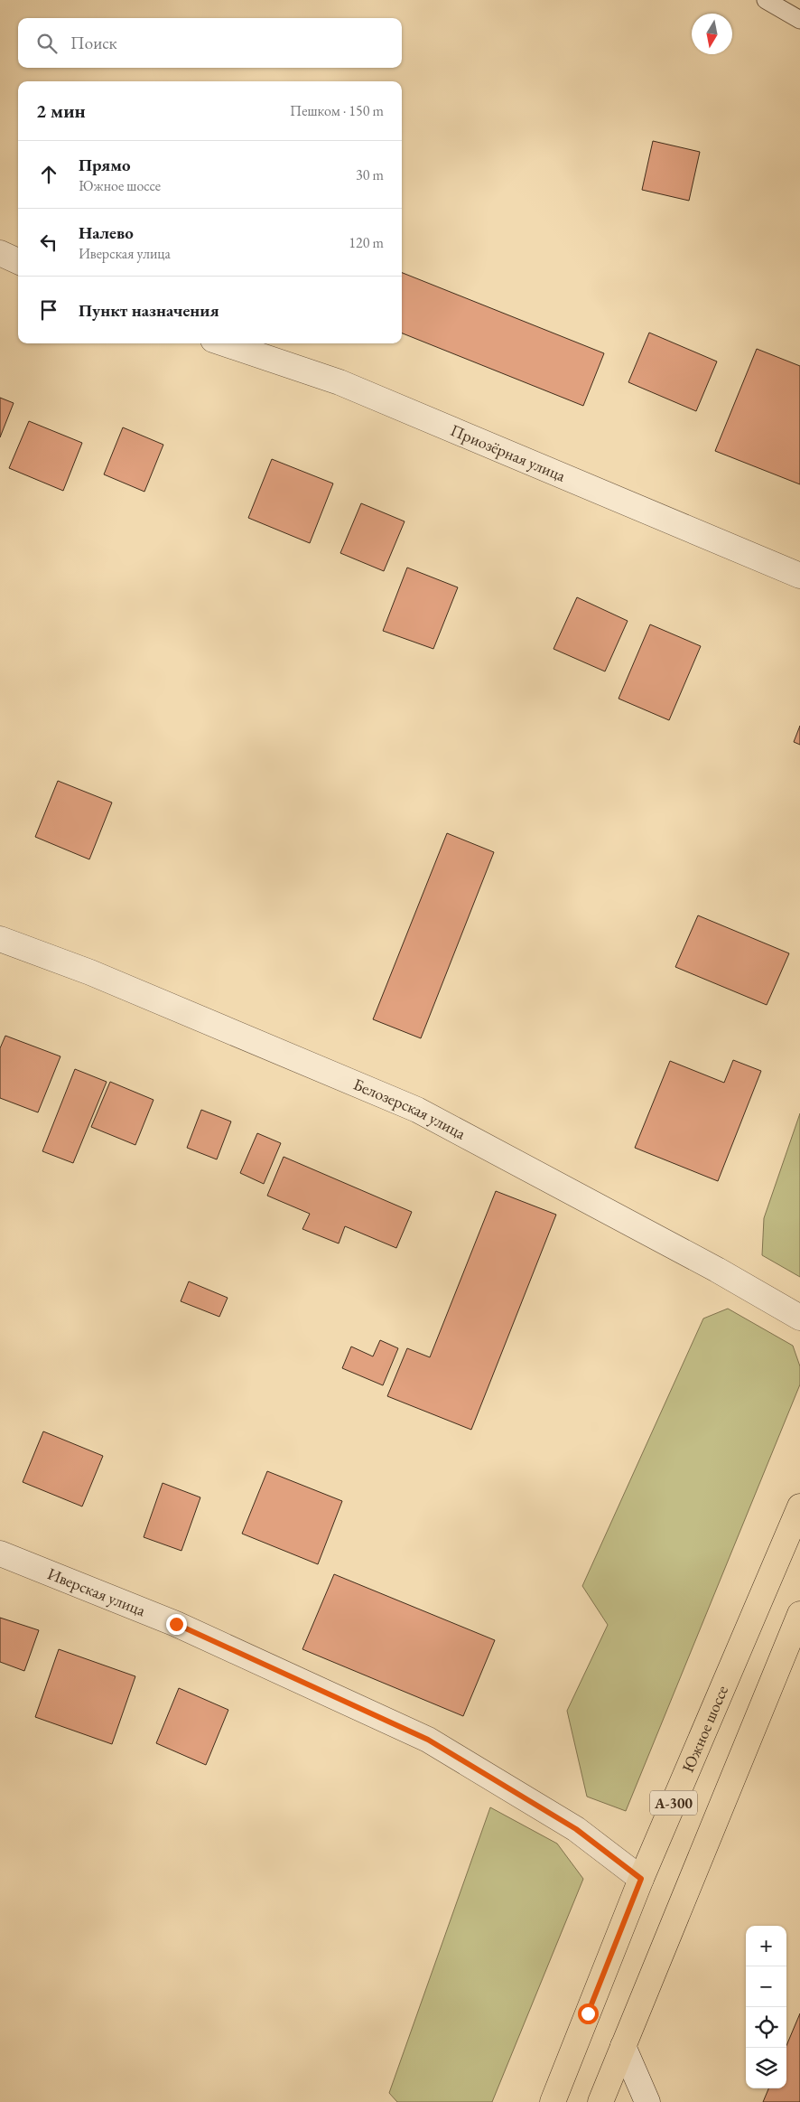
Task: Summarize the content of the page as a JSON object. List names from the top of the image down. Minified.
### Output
{"streets":{"main road":["Южное шоссе","А-300"],"street":["Приозёрная улица","Белозерская улица","Иверская улица"]},"crossings":[["Иверская улица","Южное шоссе"]],"north":"bottom","page":{"search":"Поиск","heading":["2 мин","Пешком · 150 m"],"list":[["Прямо","Южное шоссе","30 m"],["Налево","Иверская улица","120 m"],"Пункт назначения"],"map_buttons":["+","−"]}}
